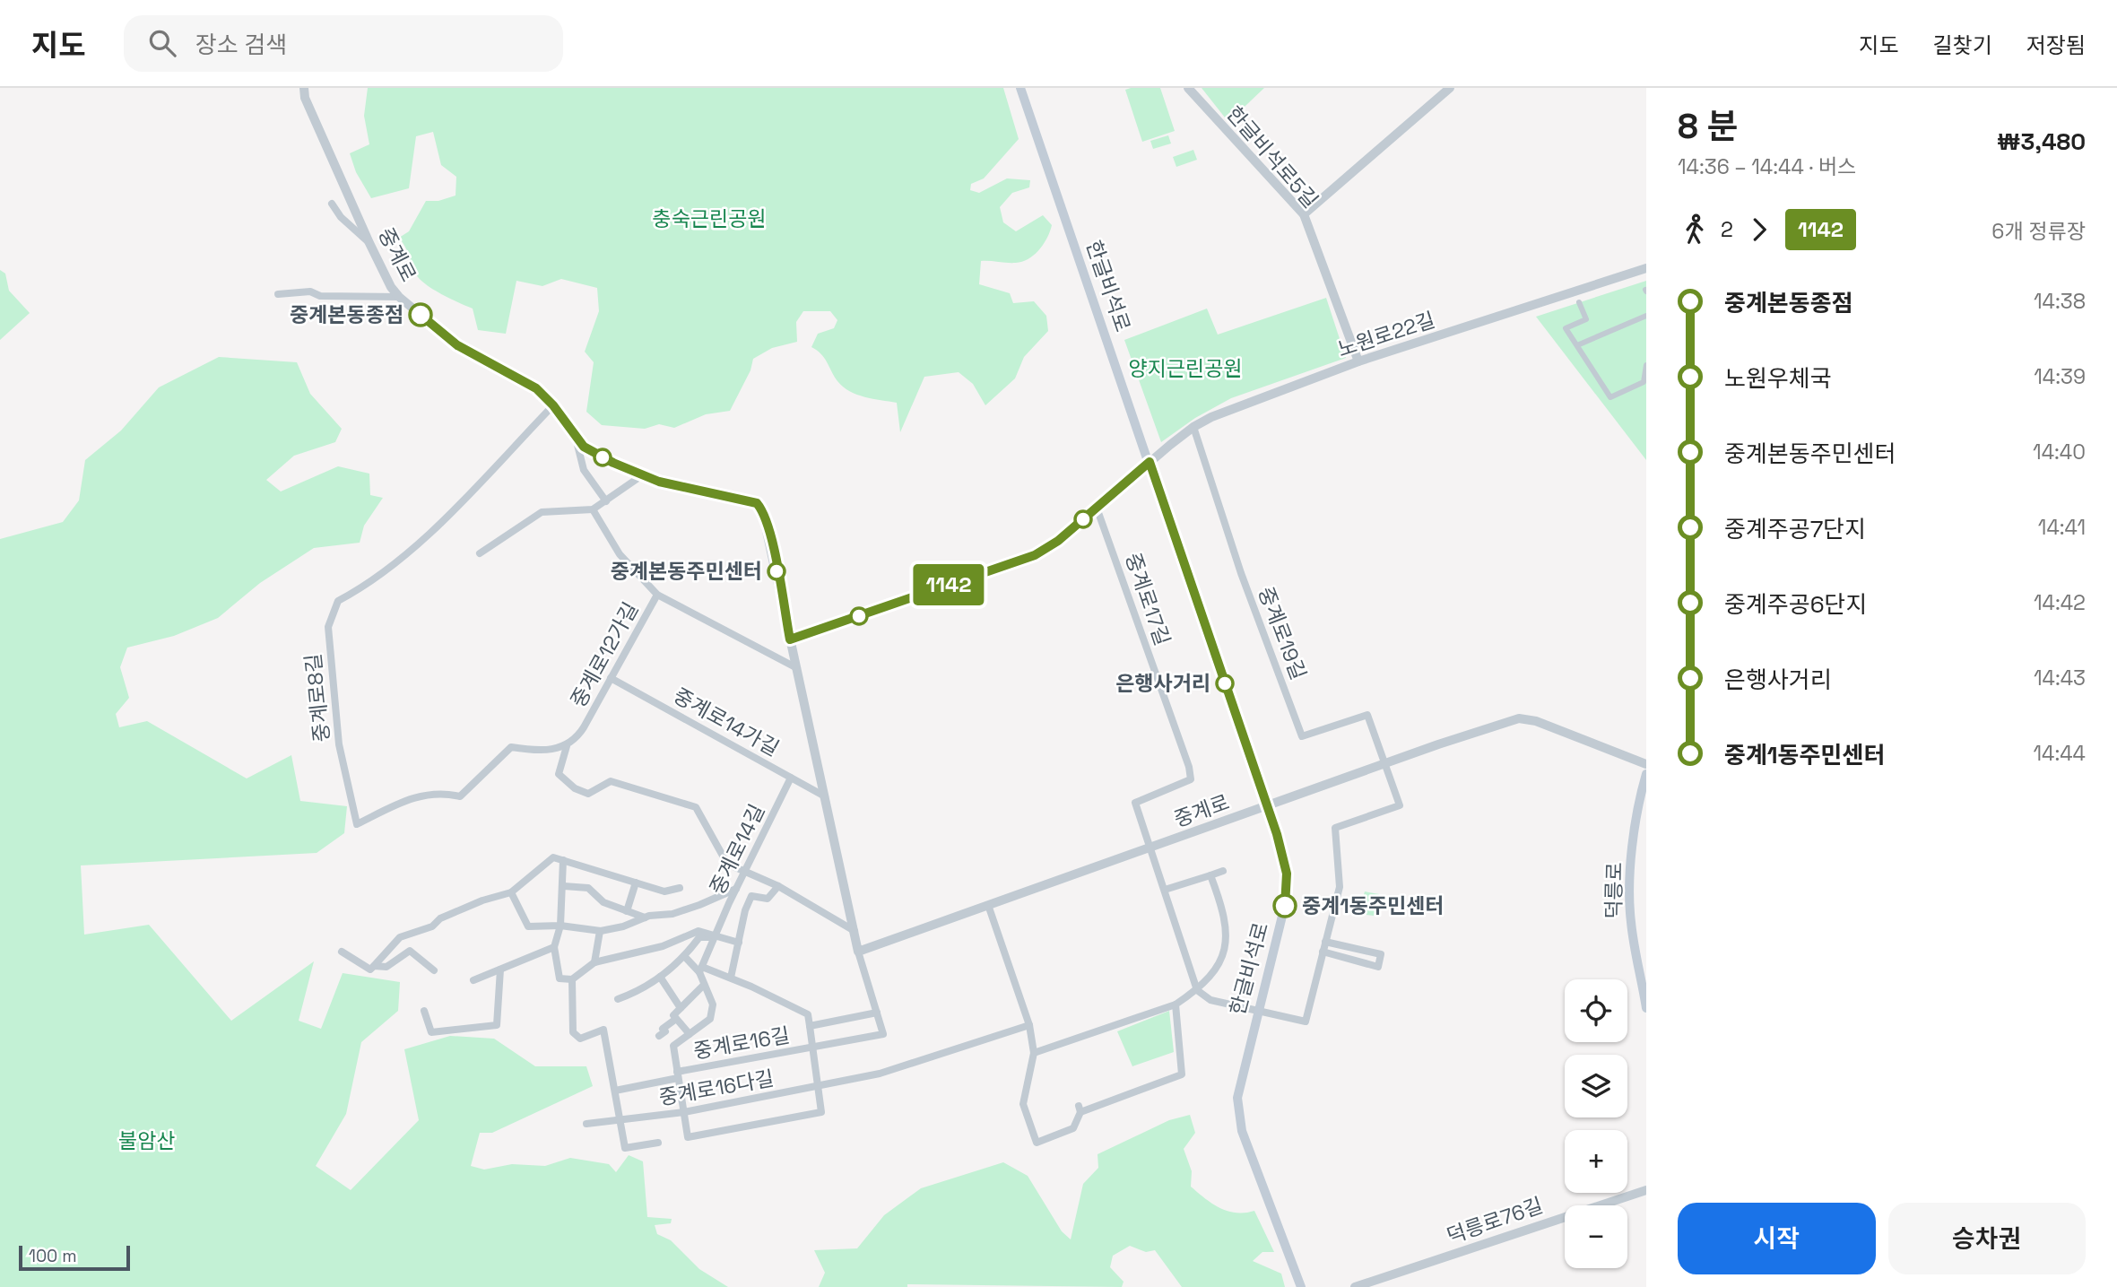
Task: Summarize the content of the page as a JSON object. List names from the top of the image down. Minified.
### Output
{"streets":{"main road":["한글비석로","덕릉로"],"street":["한글비석로5길","중계로","노원로22길","중계로17길","중계로19길","중계로12가길","중계로8길","중계로14가길","중계로14길","중계로16길","중계로16다길","덕릉로76길"]},"crossings":[["한글비석로5길","노원로22길"],["중계로","한글비석로"],["중계로","노원로22길"],["중계로","중계로17길"],["중계로","중계로19길"],["중계로","중계로8길"],["중계로","중계로14가길"],["중계로","중계로16길"],["한글비석로","노원로22길"],["노원로22길","중계로17길"],["노원로22길","중계로19길"],["중계로12가길","중계로8길"],["중계로12가길","중계로14가길"],["중계로14가길","중계로14길"]],"parks":["충숙근린공원","양지근린공원","불암산"],"places":["중계본동종점","중계본동주민센터","은행사거리","중계1동주민센터"],"lines":["bus line 1142"],"scale_bar":"100 m","page":{"header":"지도","search":"장소 검색","nav":["지도","길찾기","저장됨"],"on_map":"1142","heading":["8 분","14:36 – 14:44 · 버스","₩3,480"],"legs":["2","1142","6개 정류장"],"list":[{"name":"중계본동종점","value":"14:38"},{"name":"노원우체국","value":"14:39"},{"name":"중계본동주민센터","value":"14:40"},{"name":"중계주공7단지","value":"14:41"},{"name":"중계주공6단지","value":"14:42"},{"name":"은행사거리","value":"14:43"},{"name":"중계1동주민센터","value":"14:44"}],"map_buttons":["+","−"],"buttons":["시작","승차권"],"scale":"100 m"}}
